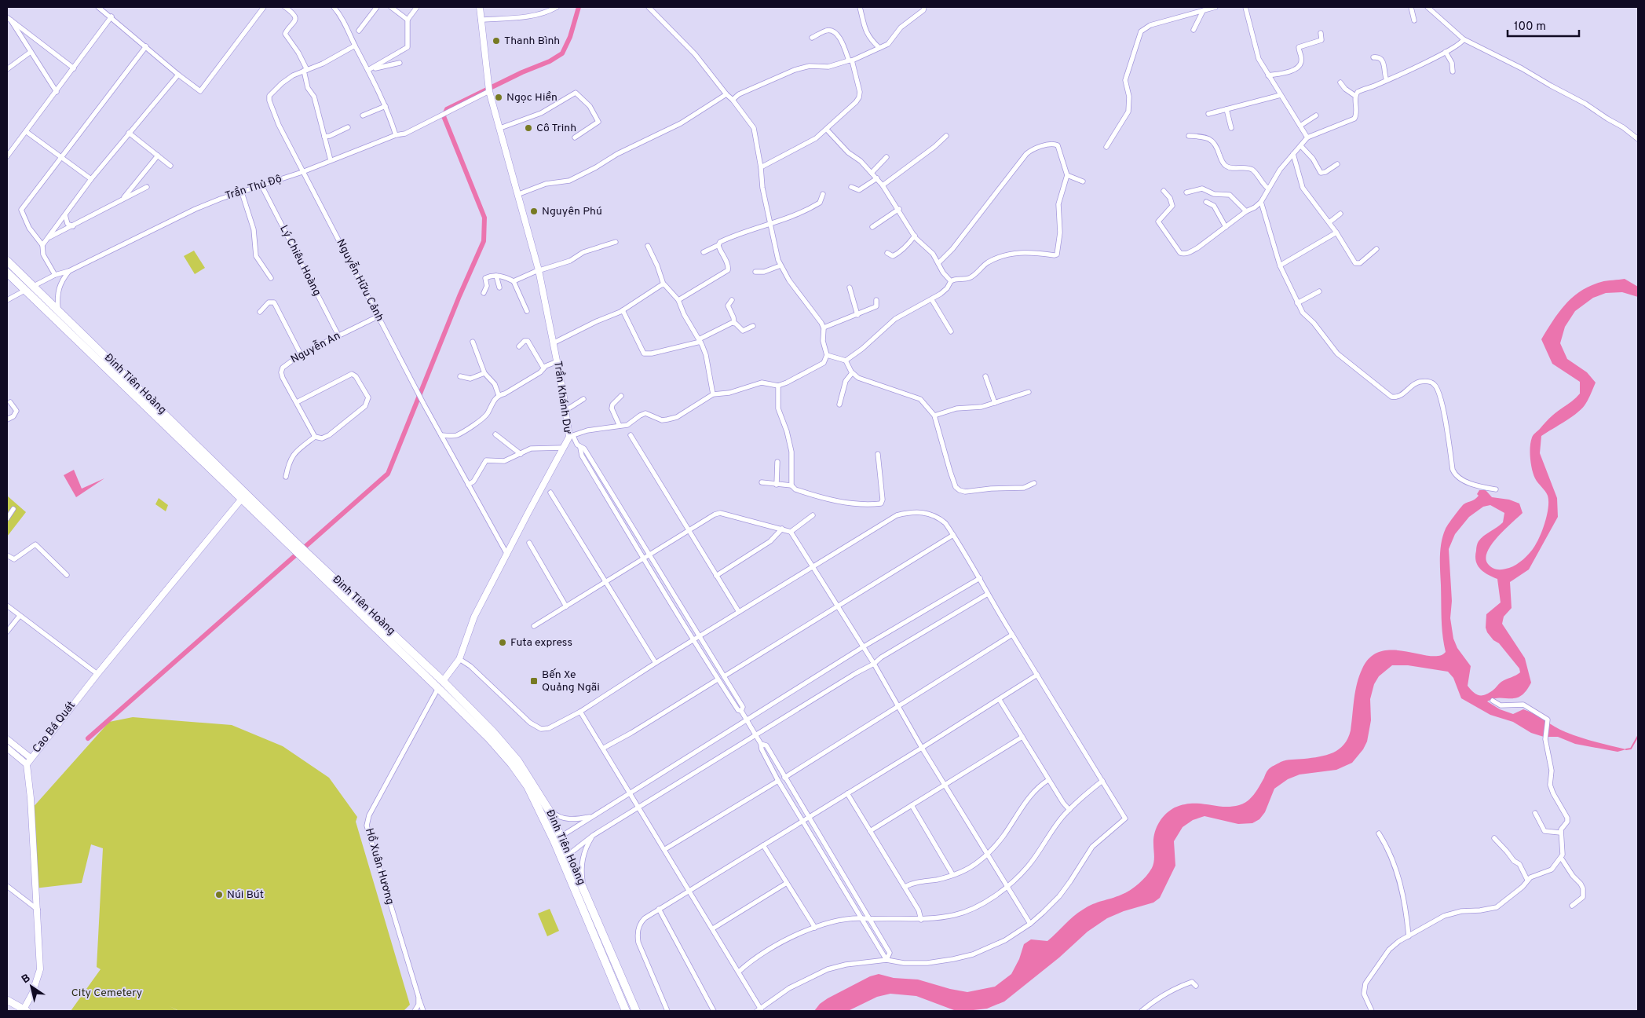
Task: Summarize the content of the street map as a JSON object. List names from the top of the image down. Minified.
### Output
{"streets":{"highway":["Đinh Tiên Hoàng"],"street":["Trần Thủ Độ","Lý Chiêu Hoàng","Nguyễn Hữu Cảnh","Nguyễn An","Trần Khánh Dư","Cao Bá Quát","Hồ Xuân Hương"]},"crossings":[["Trần Thủ Độ","Lý Chiêu Hoàng"],["Trần Thủ Độ","Nguyễn Hữu Cảnh"],["Trần Thủ Độ","Đinh Tiên Hoàng"],["Trần Thủ Độ","Trần Khánh Dư"],["Lý Chiêu Hoàng","Nguyễn An"],["Nguyễn Hữu Cảnh","Nguyễn An"],["Đinh Tiên Hoàng","Trần Khánh Dư"],["Đinh Tiên Hoàng","Cao Bá Quát"],["Đinh Tiên Hoàng","Hồ Xuân Hương"]],"parks":["City Cemetery"],"places":{"other":["Thanh Bình","Ngọc Hiền","Cô Trinh","Nguyên Phú","Futa express","Núi Bút"],"transit":["Bến Xe Quảng Ngãi"]},"scale_bar":"100 m","north":"top left"}
